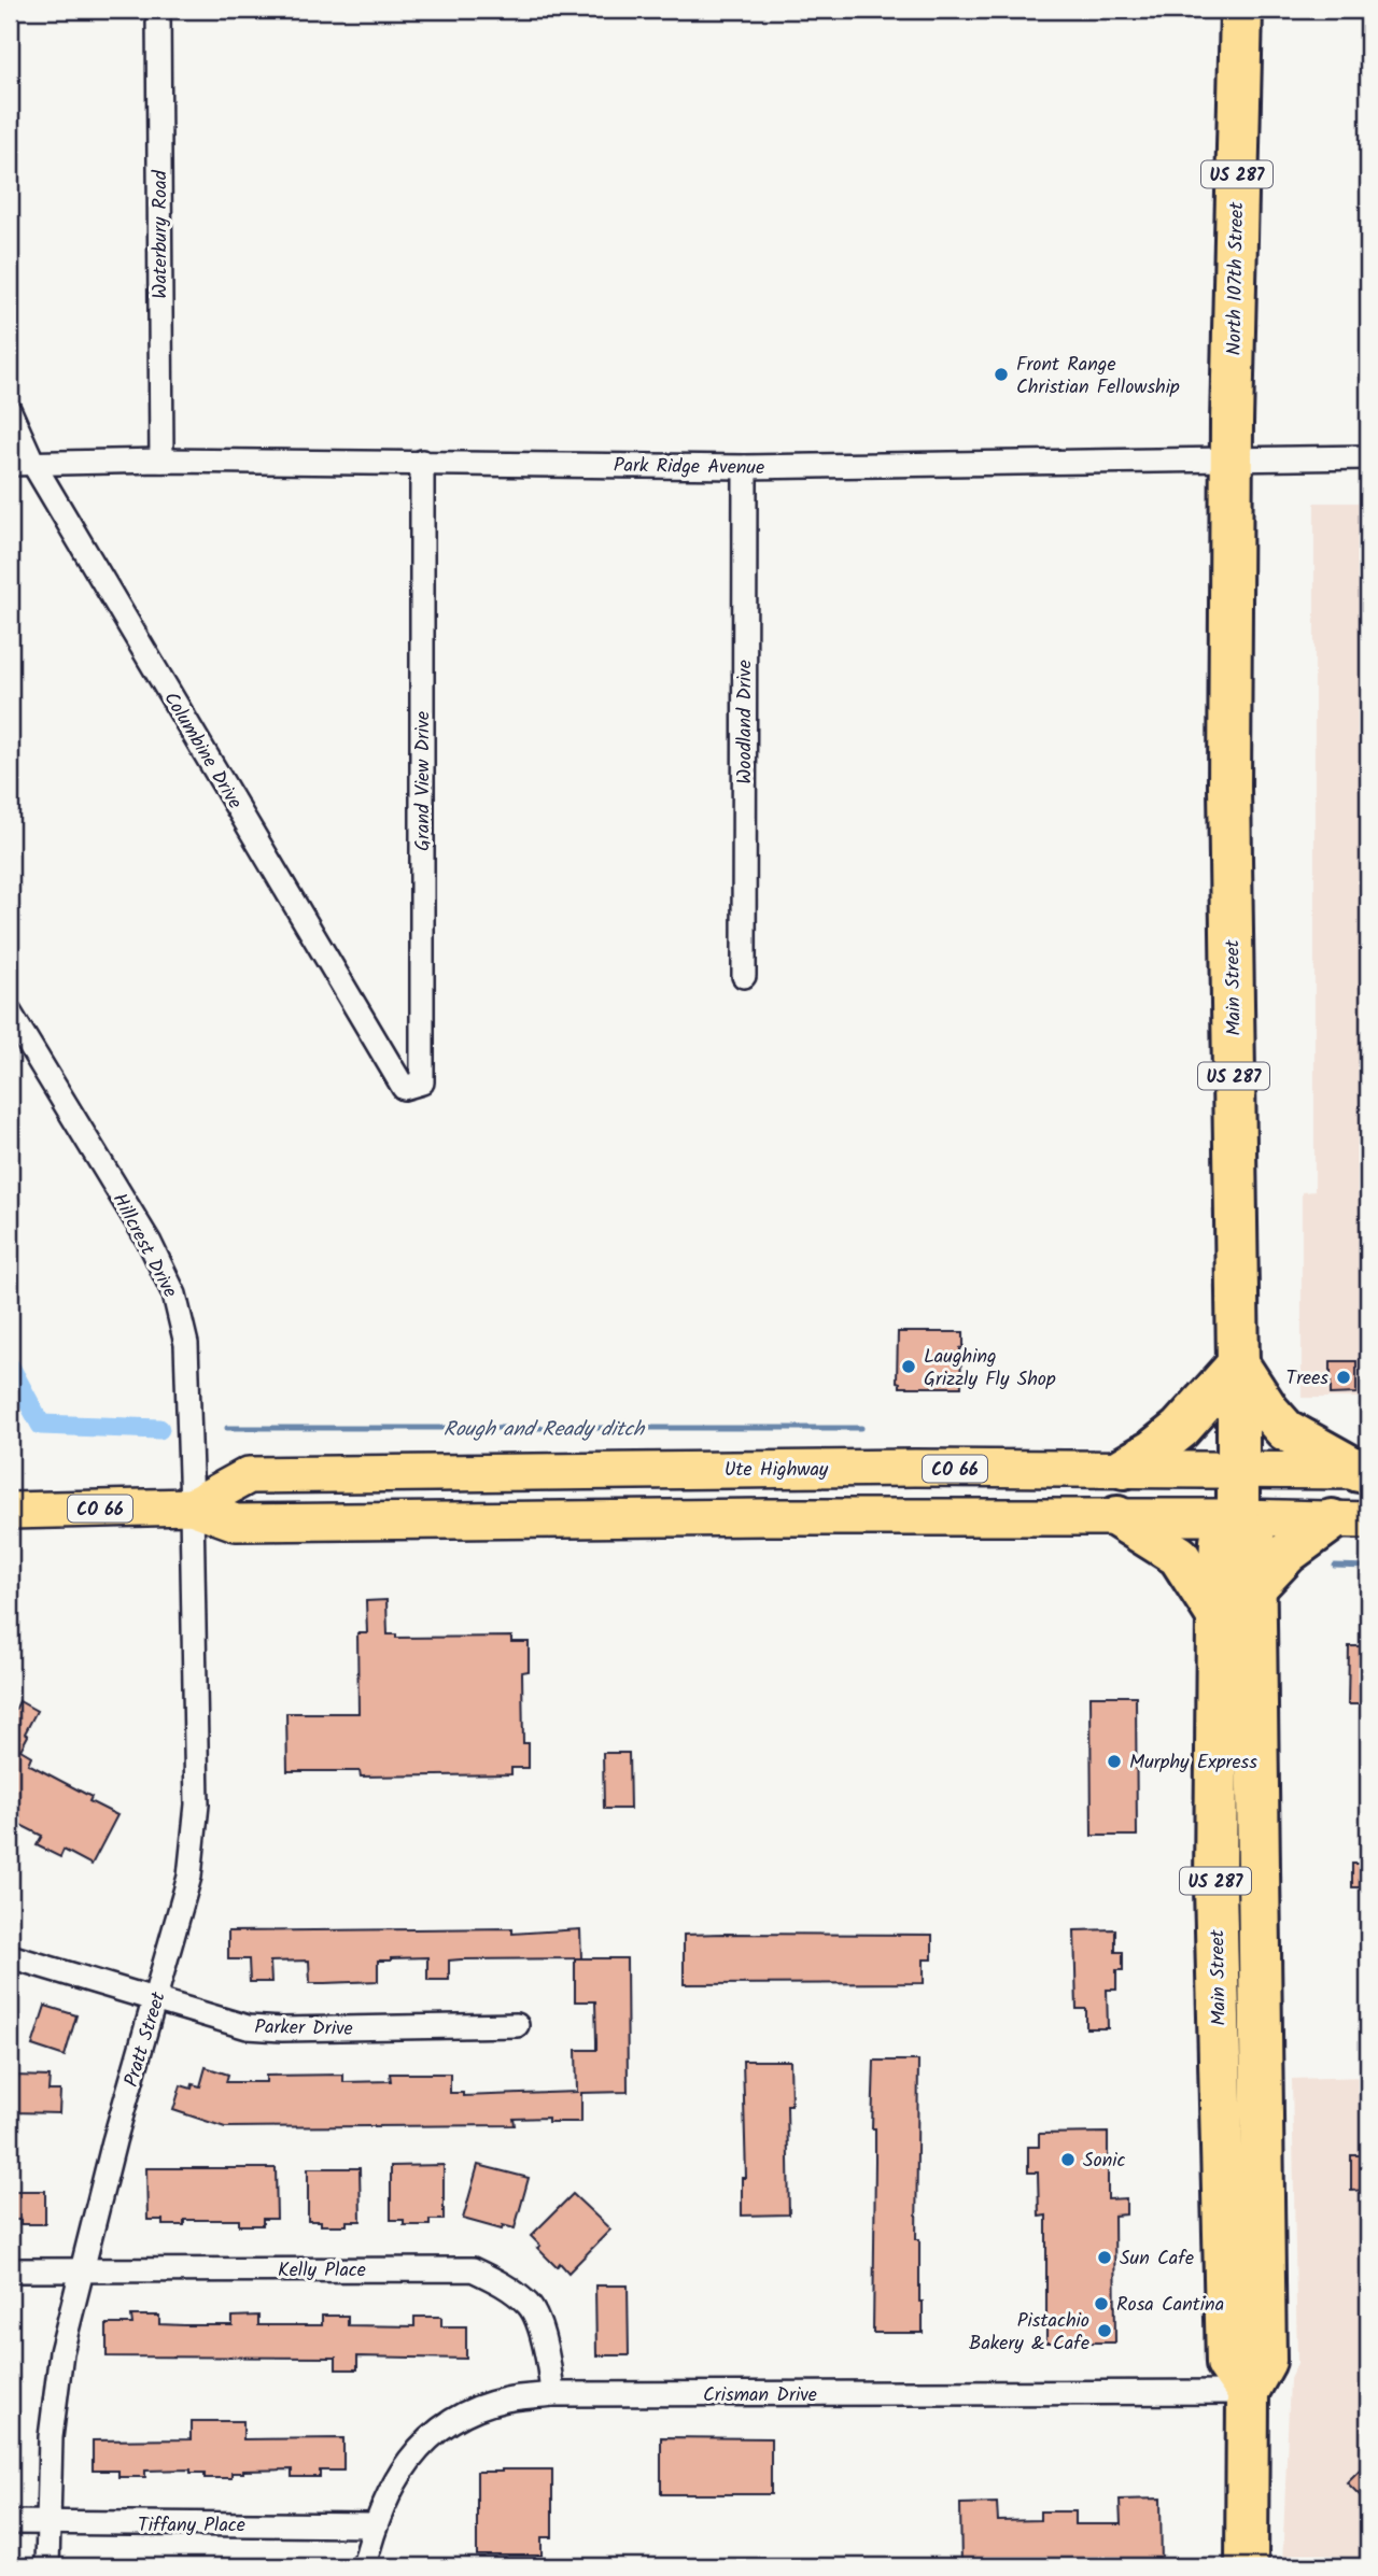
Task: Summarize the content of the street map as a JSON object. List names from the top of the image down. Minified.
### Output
{"streets":{"highway":["US 287","North 107th Street","Main Street"],"main road":["Ute Highway","CO 66"],"street":["Waterbury Road","Park Ridge Avenue","Woodland Drive","Columbine Drive","Grand View Drive","Hillcrest Drive","Parker Drive","Pratt Street","Kelly Place","Crisman Drive","Tiffany Place"]},"crossings":[["Waterbury Road","Park Ridge Avenue"],["North 107th Street","Park Ridge Avenue"],["North 107th Street","Main Street"],["Park Ridge Avenue","Woodland Drive"],["Park Ridge Avenue","Columbine Drive"],["Park Ridge Avenue","Grand View Drive"],["Park Ridge Avenue","Main Street"],["Columbine Drive","Grand View Drive"],["Main Street","Ute Highway"],["Main Street","Crisman Drive"],["Hillcrest Drive","Ute Highway"],["Hillcrest Drive","Pratt Street"],["Ute Highway","Pratt Street"],["Parker Drive","Pratt Street"],["Pratt Street","Kelly Place"],["Pratt Street","Tiffany Place"],["Kelly Place","Crisman Drive"],["Crisman Drive","Tiffany Place"]],"water":["Rough and Ready ditch"],"places":["Front Range Christian Fellowship","Laughing Grizzly Fly Shop","Trees","Murphy Express","Sonic","Sun Cafe","Rosa Cantina","Pistachio Bakery & Cafe"]}
